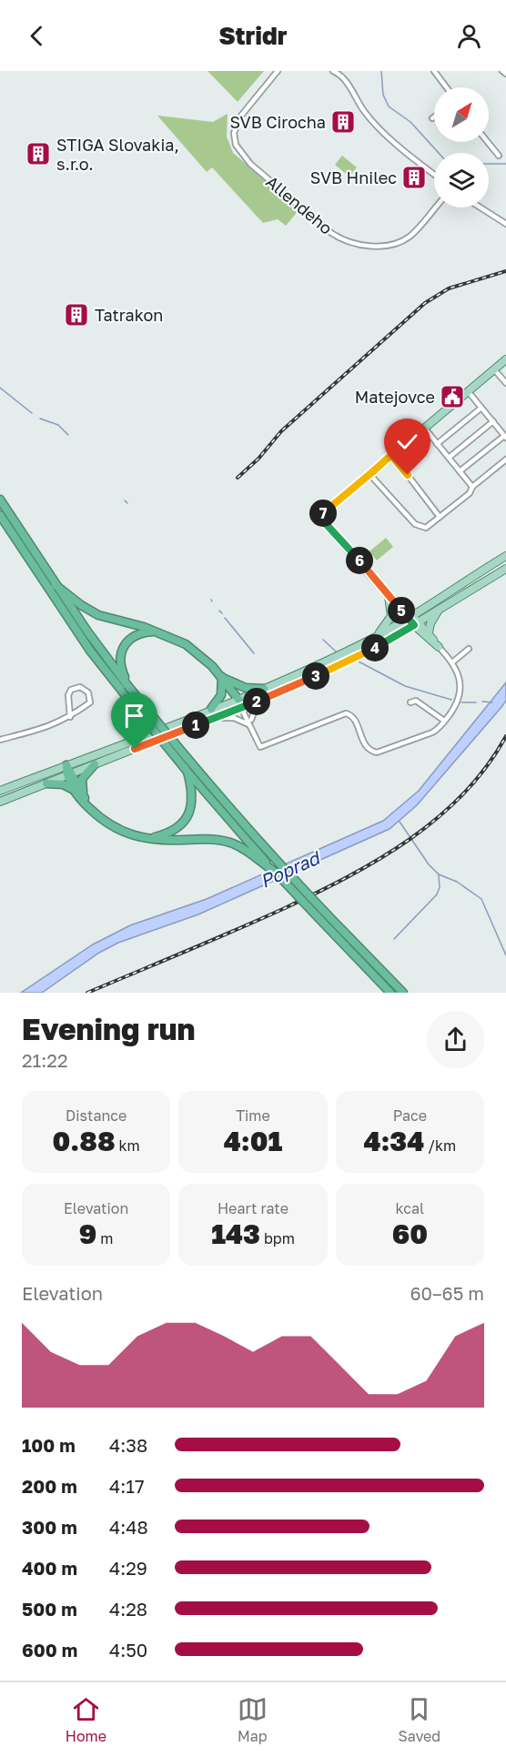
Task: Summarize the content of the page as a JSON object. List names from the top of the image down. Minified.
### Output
{"streets":{"street":["Allendeho"]},"water":["Poprad"],"places":{"building":["SVB Cirocha","STIGA Slovakia, s.r.o.","SVB Hnilec","Tatrakon"],"public building":["Matejovce"]},"north":"top right","page":{"header":"Stridr","pins":["7","6","5","4","3","2","1"],"heading":["Evening run","21:22"],"stats":[["Distance","0.88 km"],["Time","4:01"],["Pace","4:34 /km"],["Elevation","9 m"],["Heart rate","143 bpm"],["kcal","60"]],"chart":["Elevation","60–65 m"],"list":[{"name":"100 m","note":"4:38"},{"name":"200 m","note":"4:17"},{"name":"300 m","note":"4:48"},{"name":"400 m","note":"4:29"},{"name":"500 m","note":"4:28"},{"name":"600 m","note":"4:50"}],"tabs":["Home","Map","Saved"]}}
